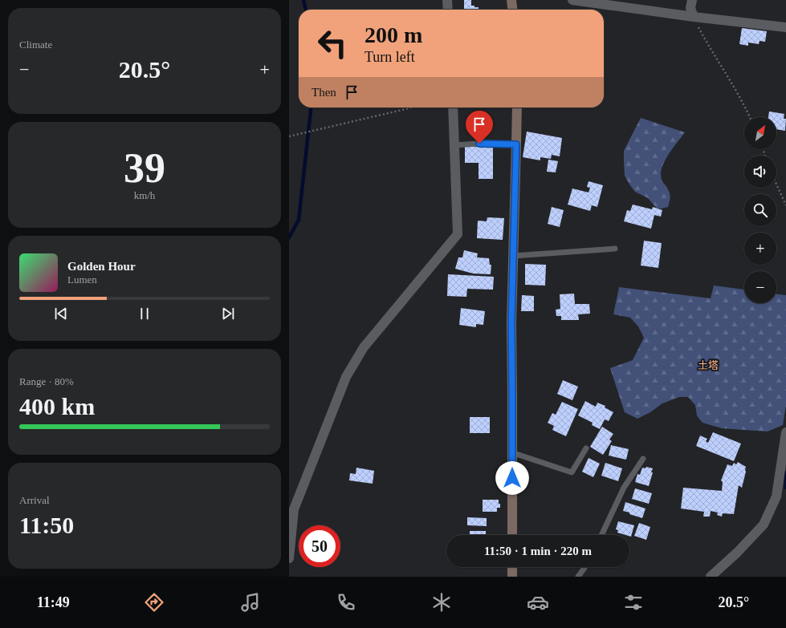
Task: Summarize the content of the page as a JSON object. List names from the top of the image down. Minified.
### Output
{"districts":["土塔"],"north":"top right","page":{"tile":["Climate",["39","km/h"],["Range · 80%","400 km"],["Arrival","11:50"]],"turn":["200 m","Turn left"],"heat":["−","20.5°","+"],"then":"Then","map_buttons":["+","−"],"song":["Golden Hour","Lumen"],"limit":"50","trip":"11:50 · 1 min · 220 m","tabs":["11:49","20.5°"]}}
